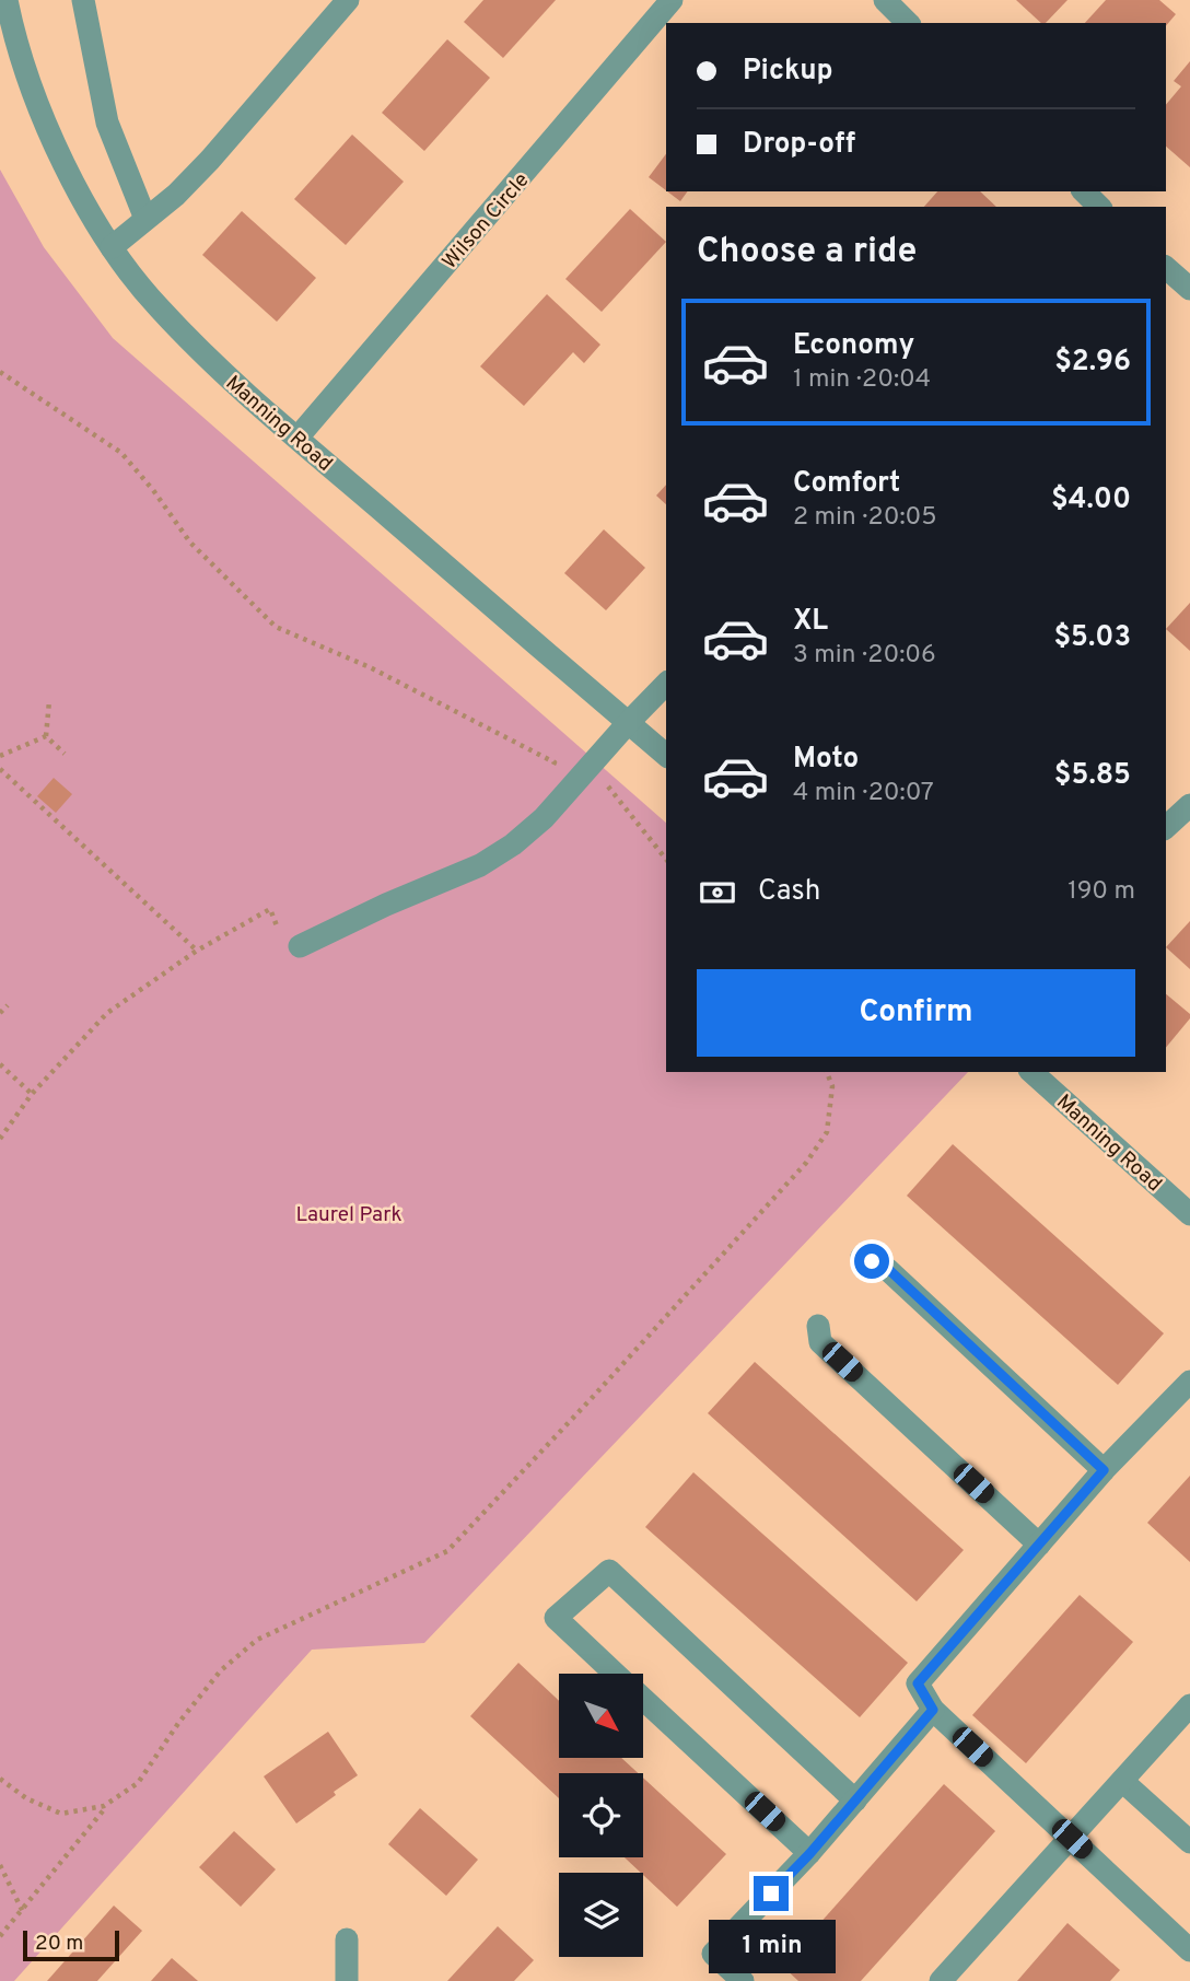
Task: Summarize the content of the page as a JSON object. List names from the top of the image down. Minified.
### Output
{"streets":{"street":["Wilson Circle","Manning Road"]},"crossings":[["Wilson Circle","Manning Road"]],"parks":["Laurel Park"],"scale_bar":"20 m","north":"bottom right","page":{"banner":["Pickup","Drop-off"],"heading":"Choose a ride","list":[{"name":"Economy","note":"1 min · 20:04","value":"$2.96"},{"name":"Comfort","note":"2 min · 20:05","value":"$4.00"},{"name":"XL","note":"3 min · 20:06","value":"$5.03"},{"name":"Moto","note":"4 min · 20:07","value":"$5.85"}],"pay":["Cash","190 m"],"buttons":"Confirm","bubble":"1 min","scale":"20 m"}}
